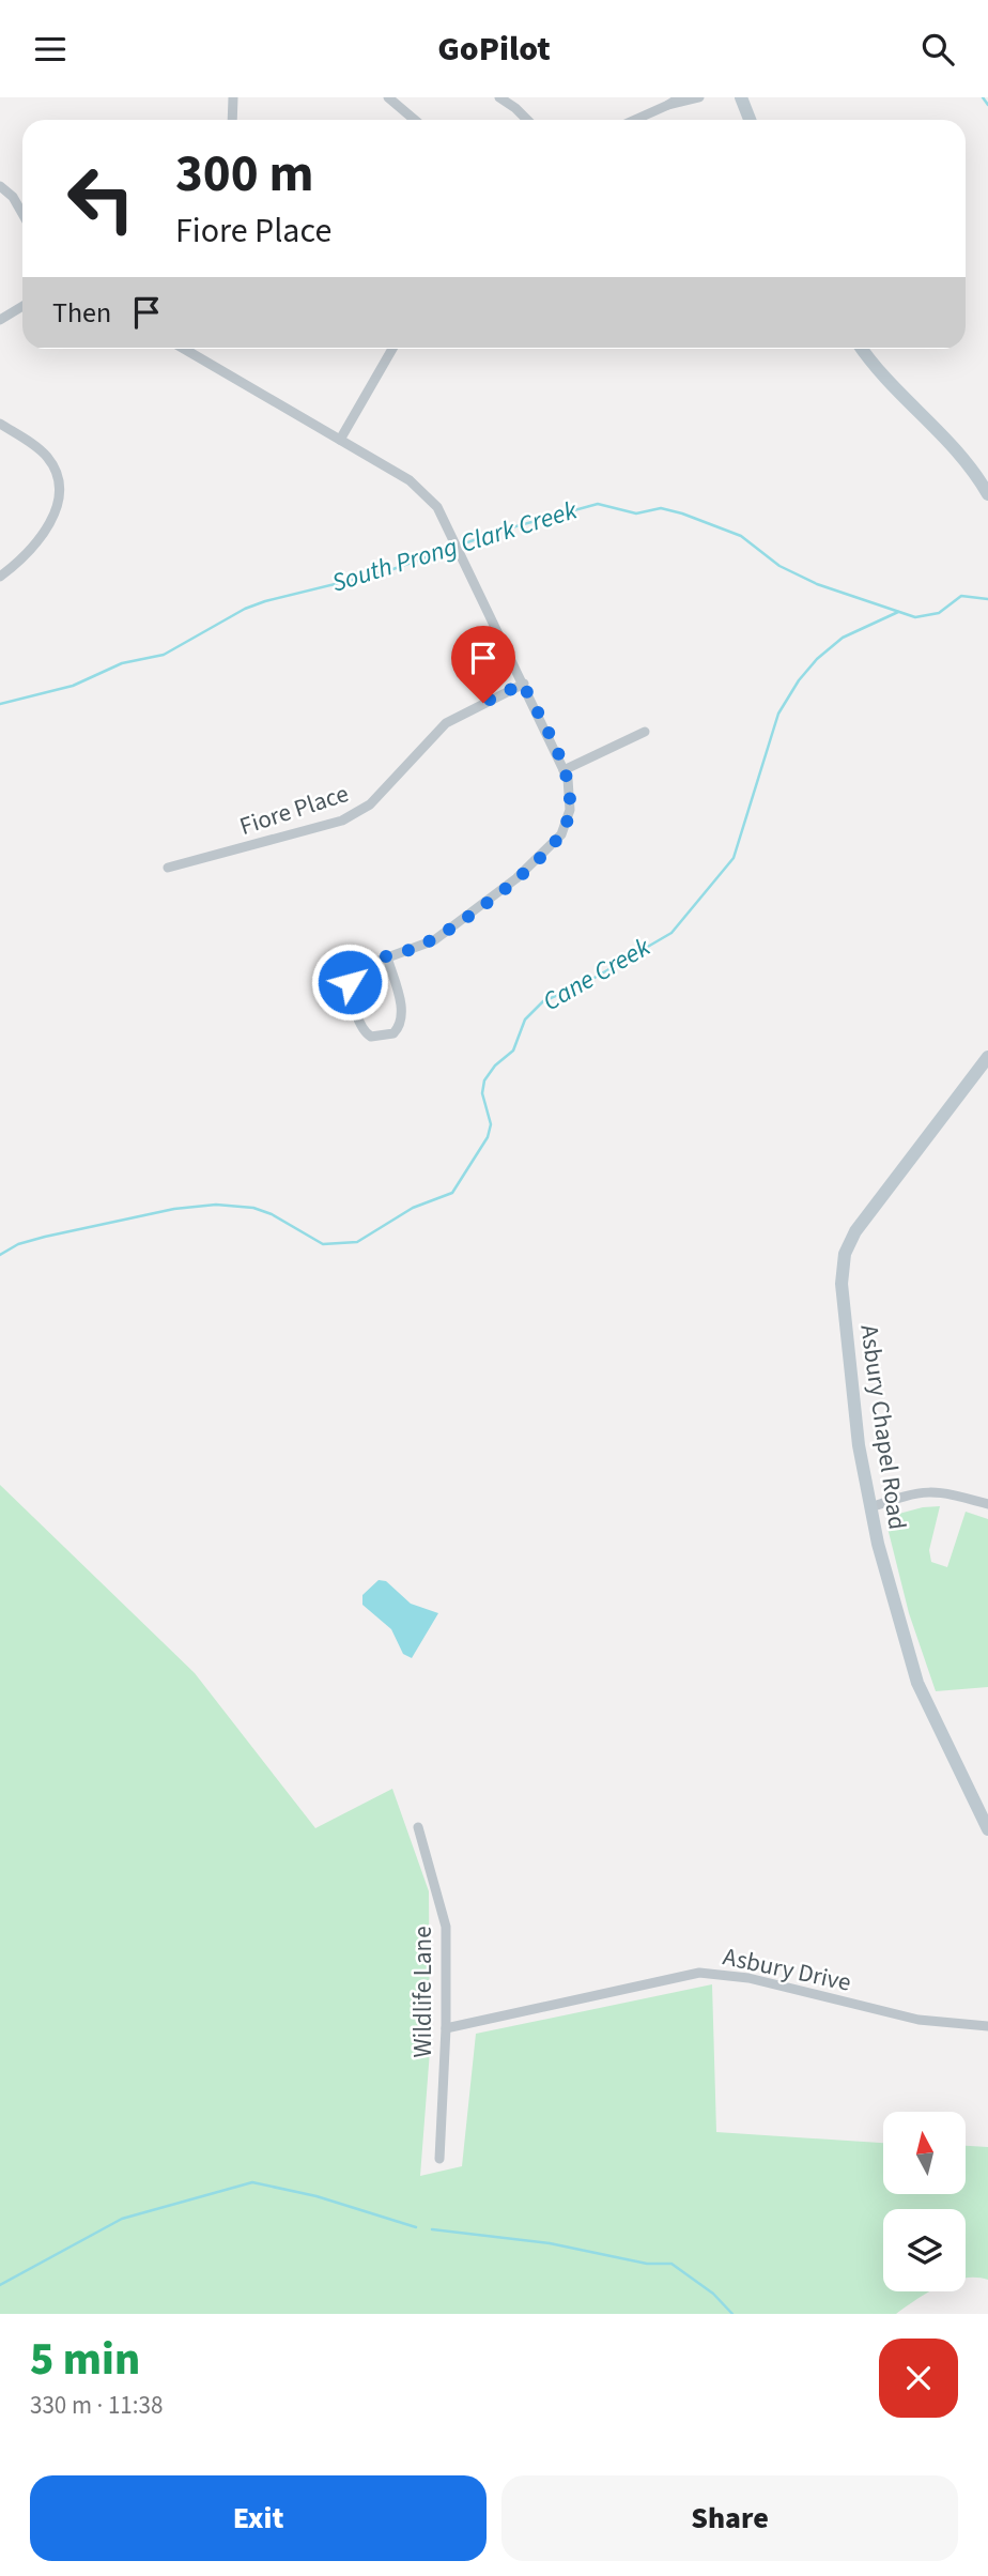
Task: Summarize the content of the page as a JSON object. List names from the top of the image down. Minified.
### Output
{"streets":{"main road":["Asbury Chapel Road"],"street":["Fiore Place","Asbury Drive","Wildlife Lane"]},"crossings":[["Asbury Drive","Wildlife Lane"]],"water":["South Prong Clark Creek","Cane Creek"],"north":"top","page":{"header":"GoPilot","turn":["300 m","Fiore Place"],"then":"Then","heading":["5 min","330 m · 11:38"],"buttons":["Exit","Share"]}}
